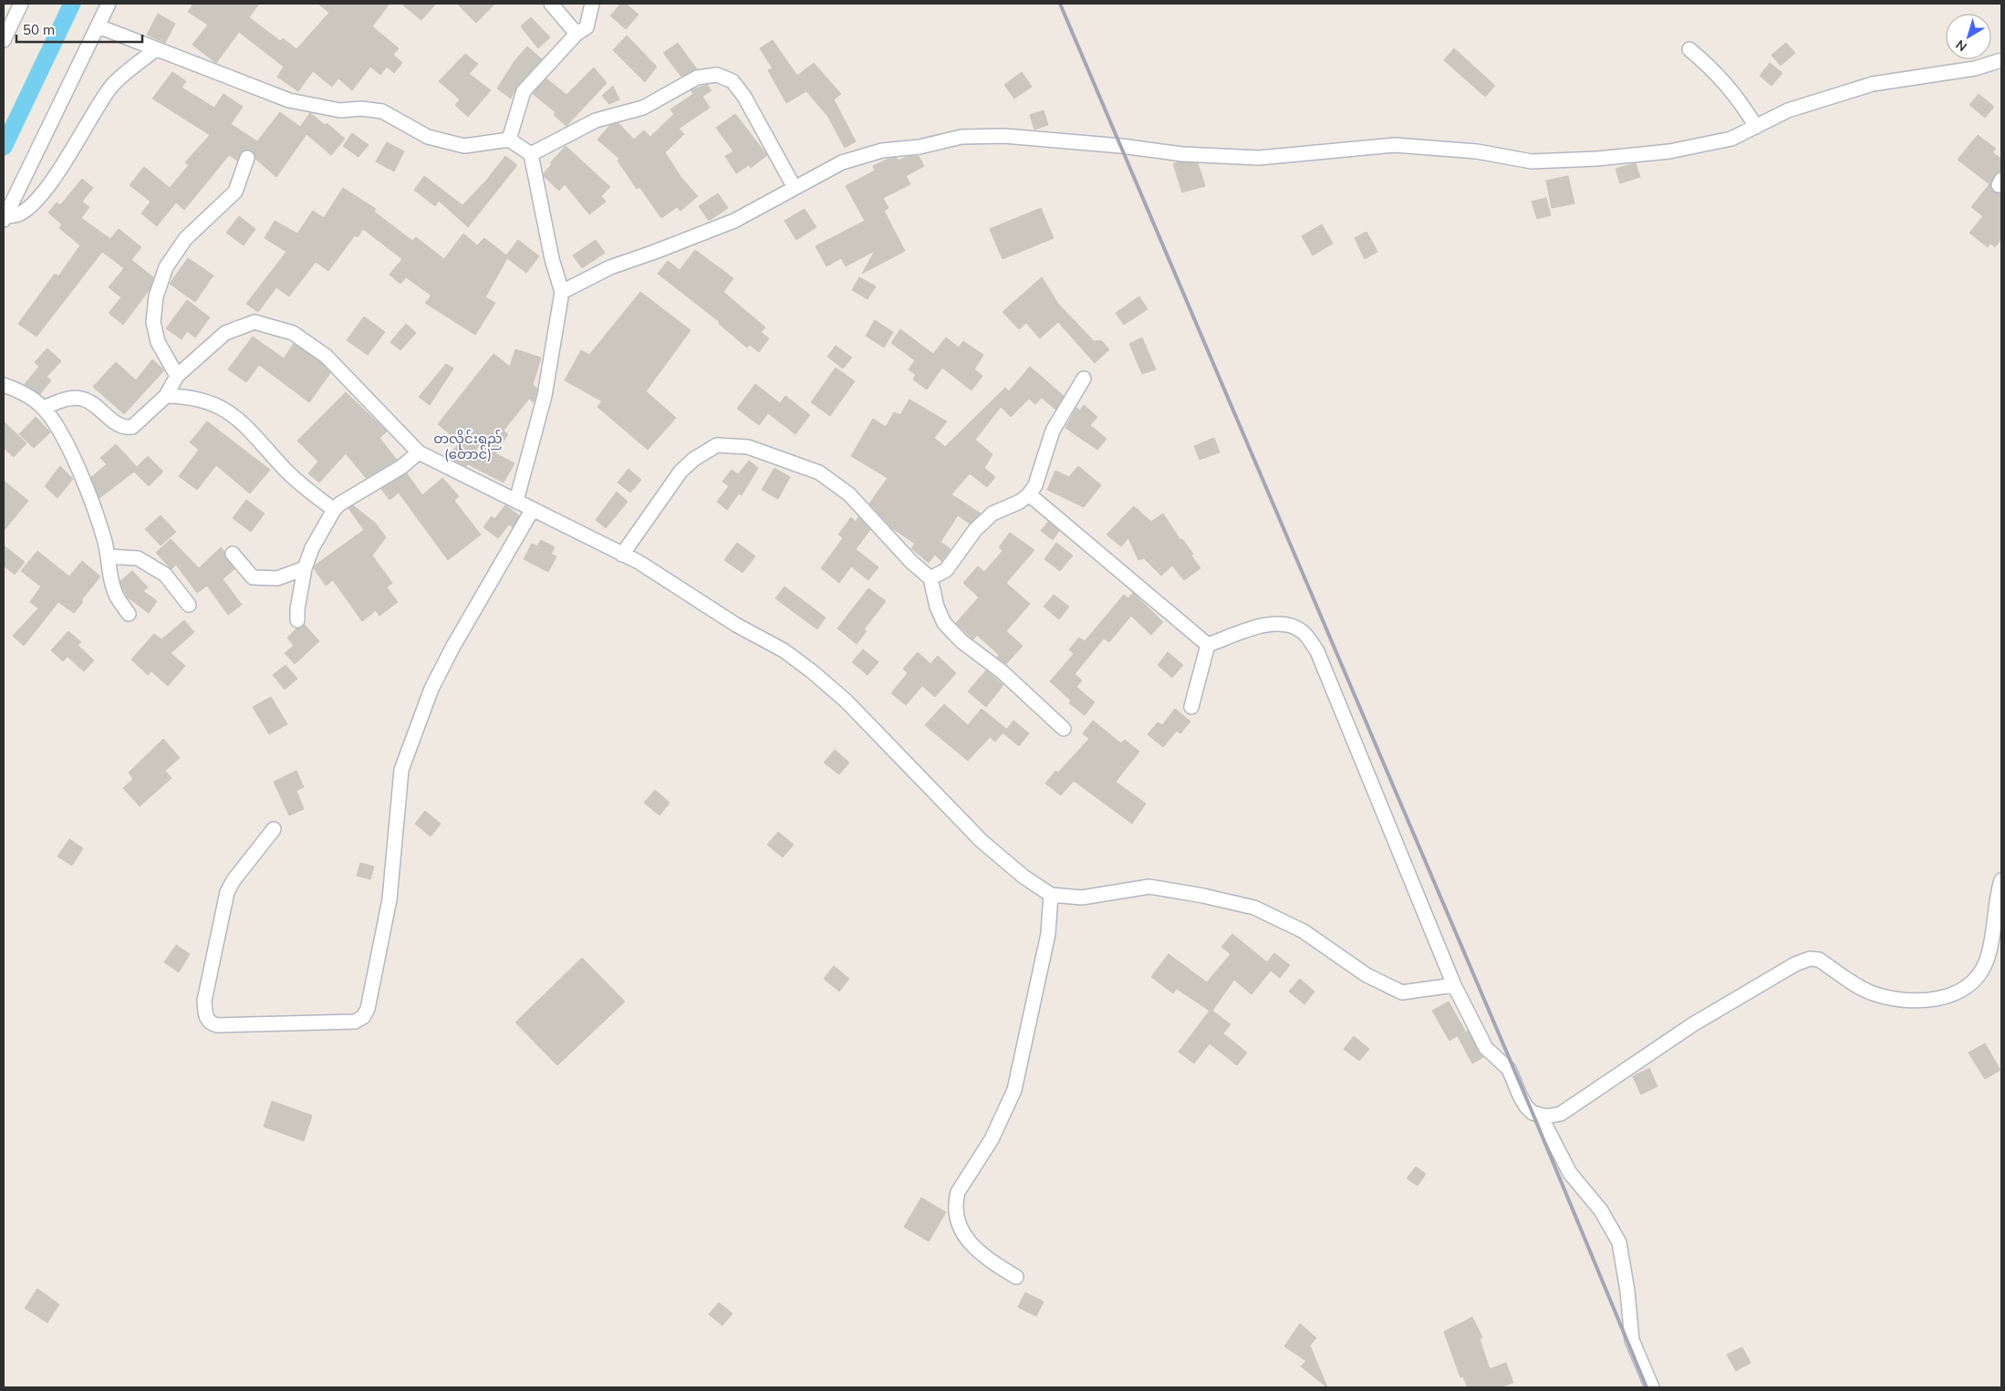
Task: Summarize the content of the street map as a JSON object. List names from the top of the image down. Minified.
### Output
{"districts":["တလိုင်းရှည် (တောင်)"],"scale_bar":"50 m","north":"bottom left"}
